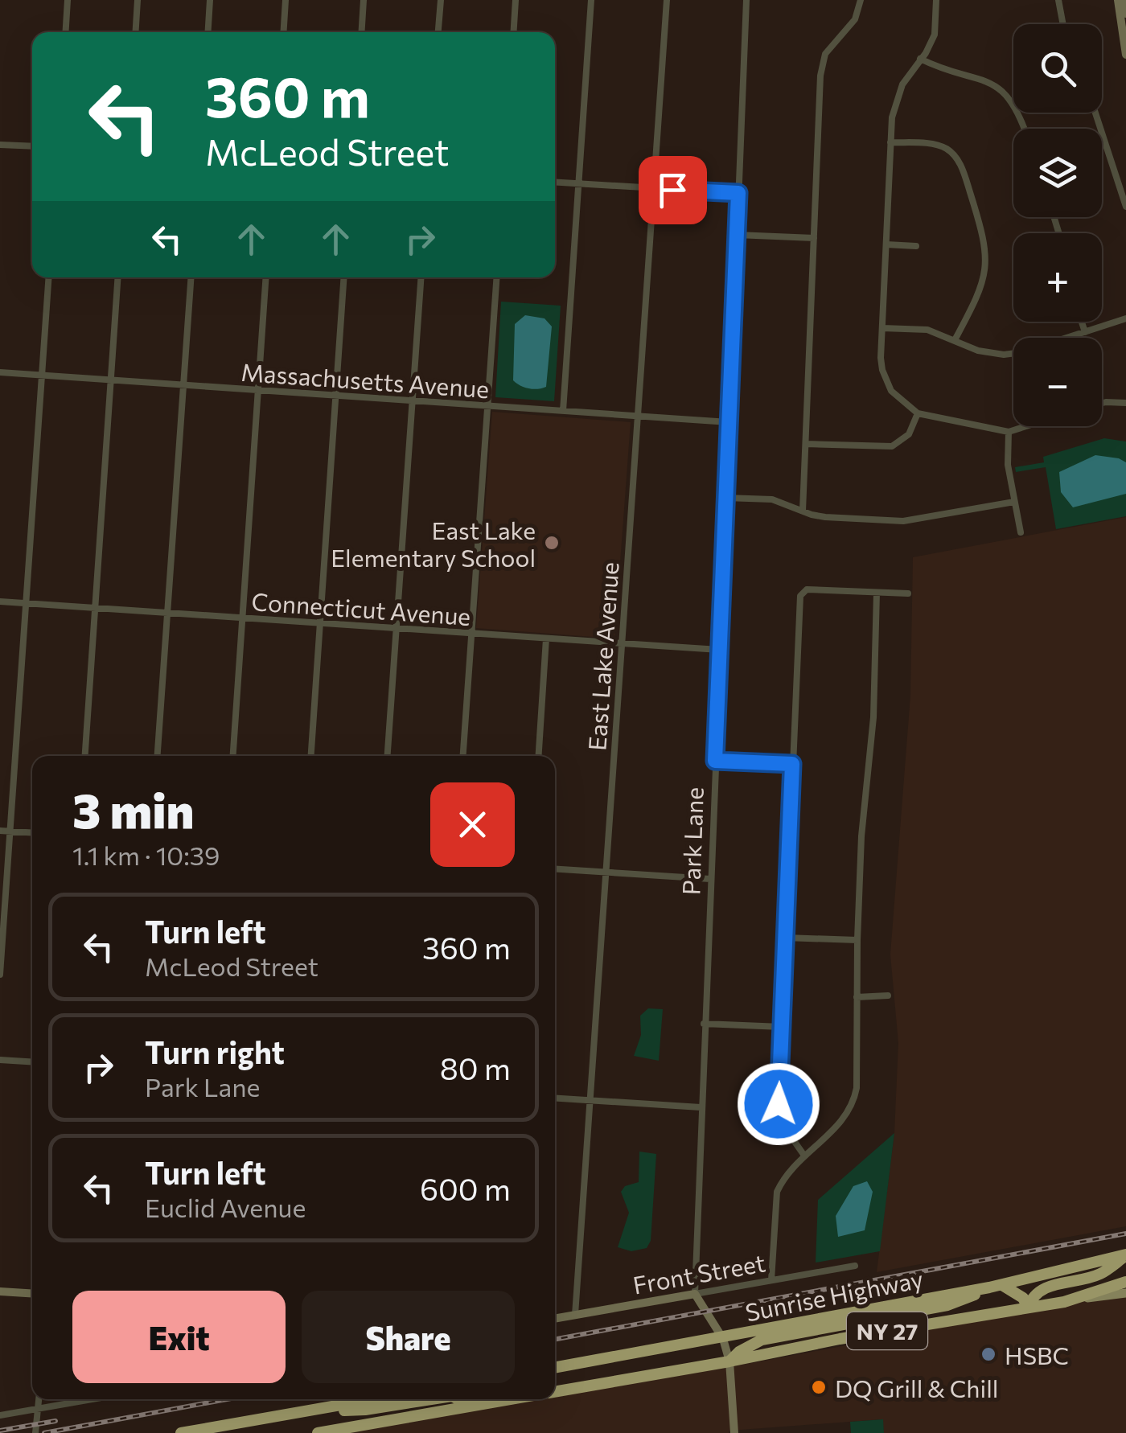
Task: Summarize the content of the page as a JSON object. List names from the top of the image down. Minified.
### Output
{"streets":{"highway":["Sunrise Highway","NY 27"],"street":["Massachusetts Avenue","Connecticut Avenue","East Lake Avenue","Park Lane","Front Street"]},"crossings":[["Massachusetts Avenue","East Lake Avenue"],["Massachusetts Avenue","Park Lane"],["Connecticut Avenue","East Lake Avenue"],["Connecticut Avenue","Park Lane"],["East Lake Avenue","Front Street"],["Park Lane","Front Street"]],"places":["East Lake Elementary School","HSBC","DQ Grill & Chill"],"page":{"map_buttons":["+","−"],"turn":["360 m","McLeod Street"],"heading":["3 min","1.1 km · 10:39"],"list":[{"name":"Turn left","note":"McLeod Street","value":"360 m"},{"name":"Turn right","note":"Park Lane","value":"80 m"},{"name":"Turn left","note":"Euclid Avenue","value":"600 m"}],"buttons":["Exit","Share"]}}
